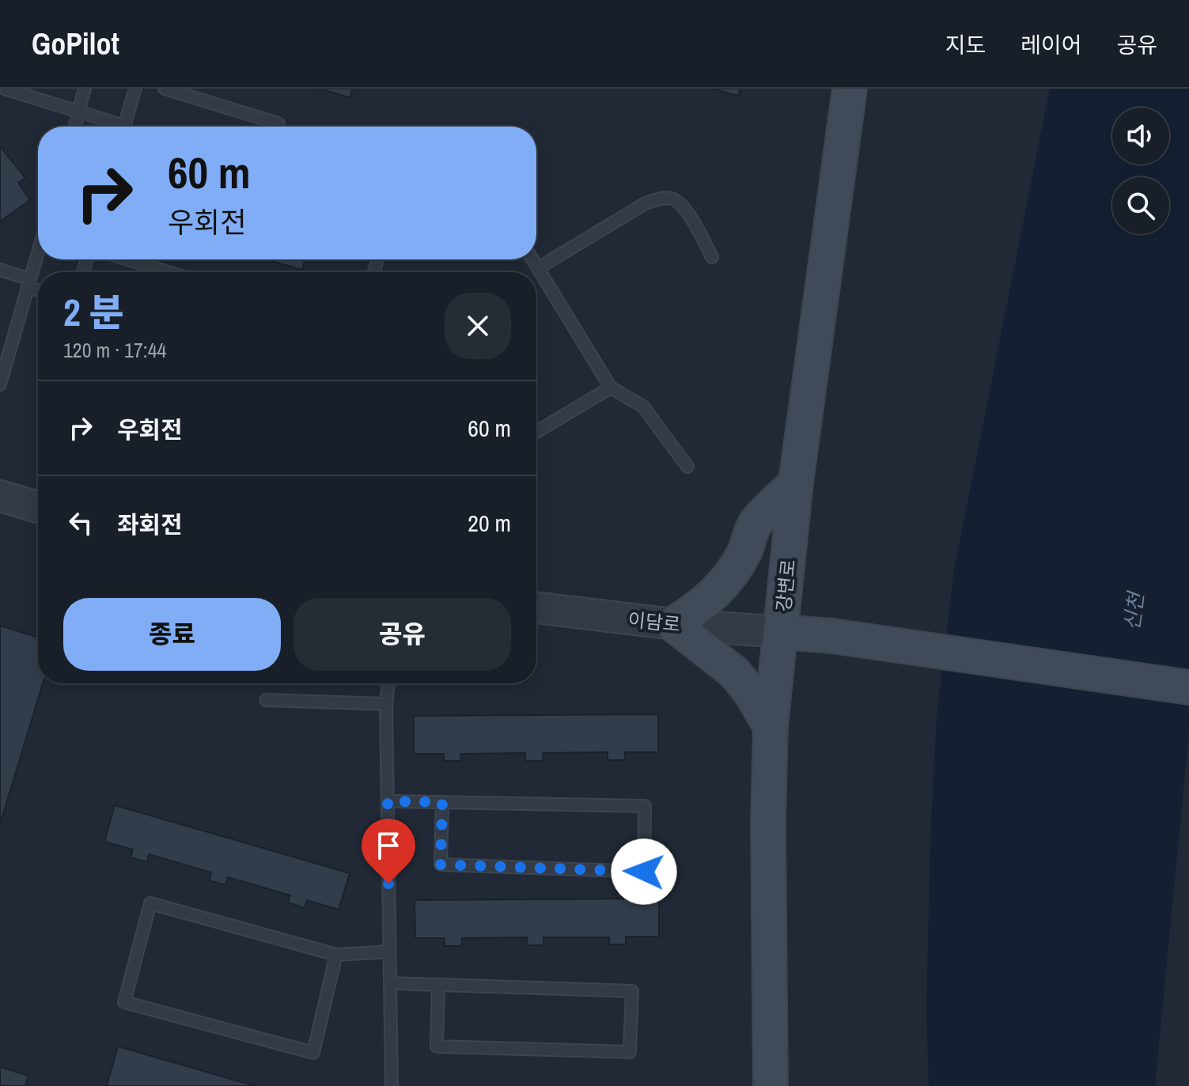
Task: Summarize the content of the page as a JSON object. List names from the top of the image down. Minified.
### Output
{"streets":{"main road":["강변로"],"street":["이담로"]},"crossings":[["강변로","이담로"]],"water":["신천"],"page":{"header":"GoPilot","nav":["지도","레이어","공유"],"turn":["60 m","우회전"],"heading":["2 분","120 m · 17:44"],"list":[{"name":"우회전","value":"60 m"},{"name":"좌회전","value":"20 m"}],"buttons":["종료","공유"]}}
